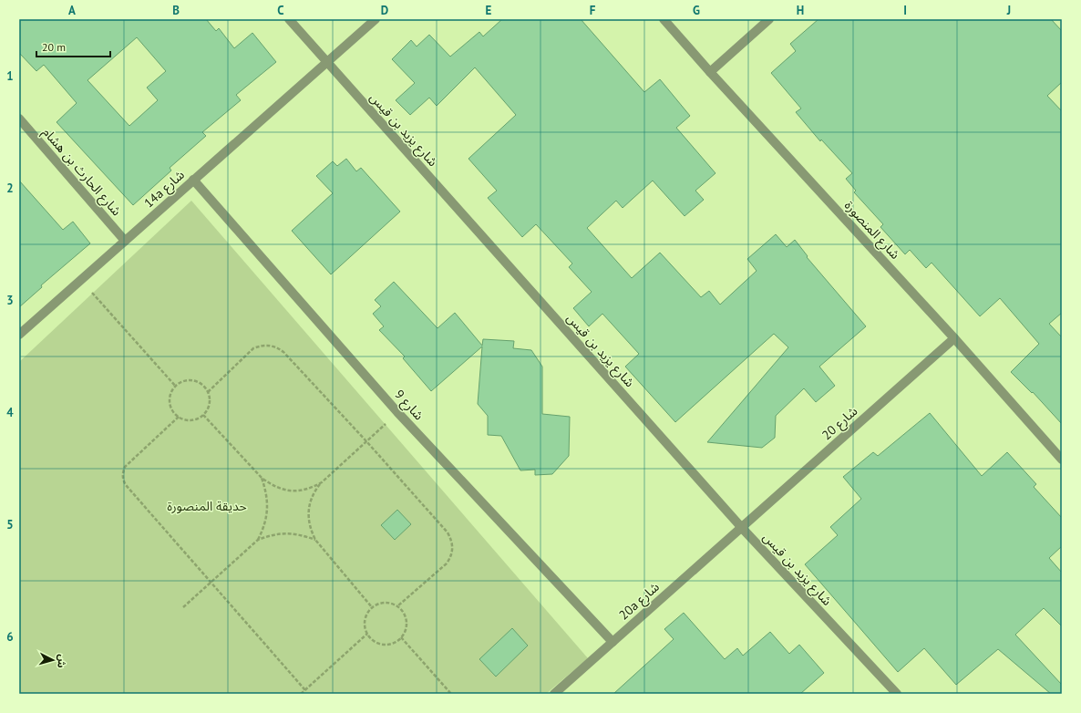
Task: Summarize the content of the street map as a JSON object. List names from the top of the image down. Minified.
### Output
{"streets":{"street":["شارع يزيد بن قيس","شارع الحارث بن هشام","14a شارع","شارع المنصورة","شارع 9","شارع 20","20a شارع"]},"crossings":[["شارع يزيد بن قيس","14a شارع"],["شارع يزيد بن قيس","شارع 20"],["شارع يزيد بن قيس","20a شارع"],["شارع الحارث بن هشام","14a شارع"],["14a شارع","شارع 9"],["شارع المنصورة","شارع 20"],["شارع 9","20a شارع"],["شارع 20","20a شارع"]],"parks":["حديقة المنصورة"],"scale_bar":"20 m","north":"right","grid":{"columns":["A","B","C","D","E","F","G","H","I","J"],"rows":["1","2","3","4","5","6"]}}
